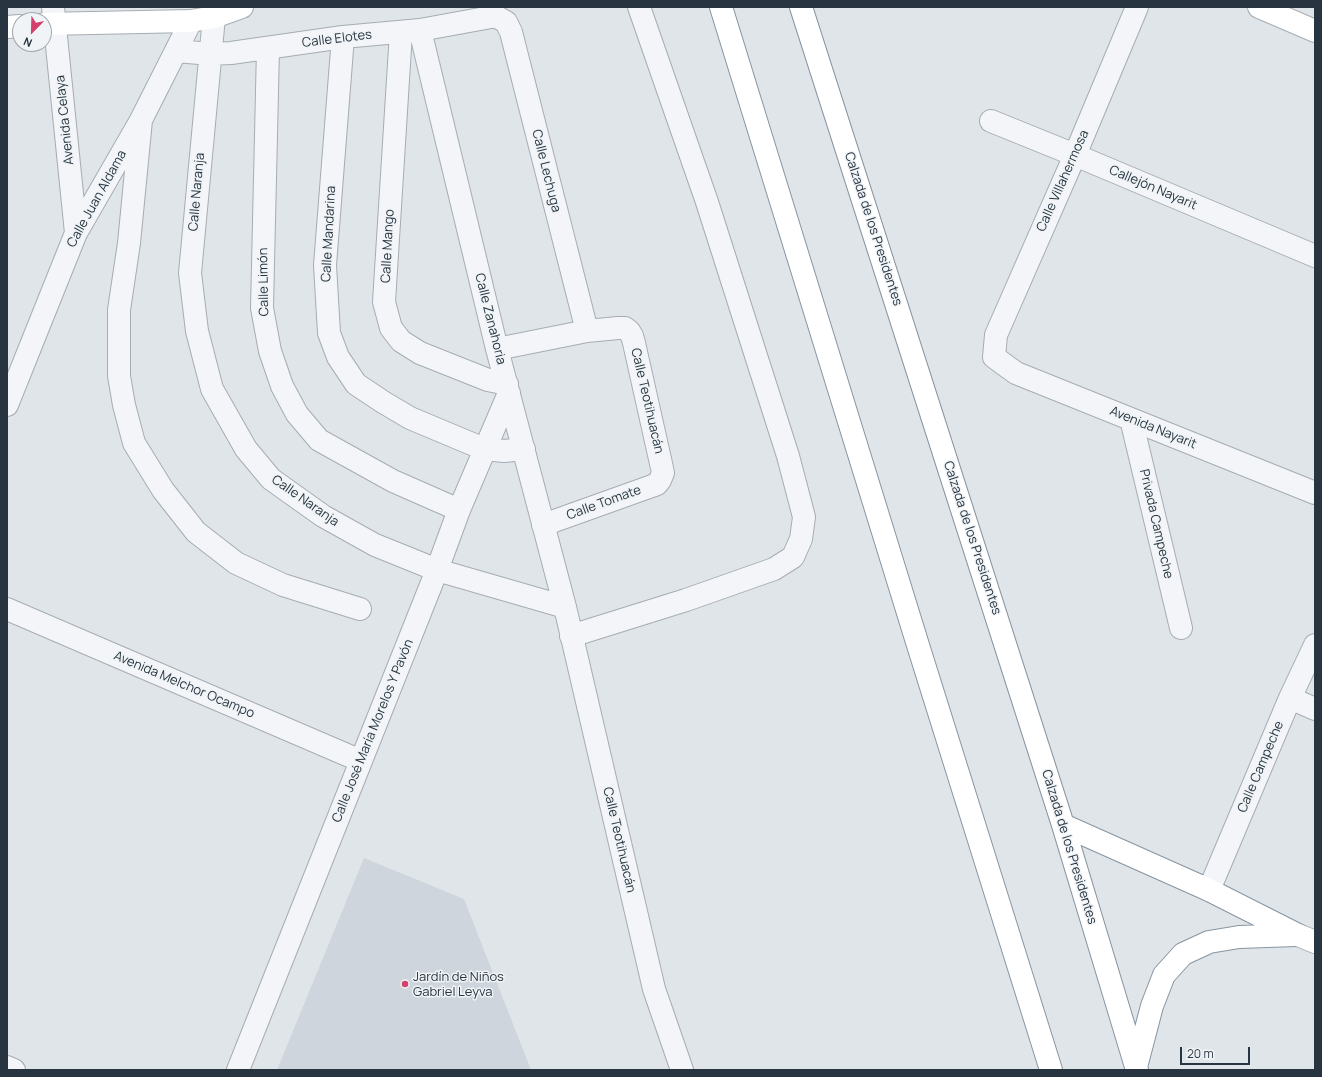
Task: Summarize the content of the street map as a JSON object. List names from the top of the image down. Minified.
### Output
{"streets":{"main road":["Calzada de los Presidentes"],"street":["Calle Elotes","Avenida Celaya","Calle Lechuga","Calle Villahermosa","Callejón Nayarit","Calle Naranja","Calle Juan Aldama","Calle Mandarina","Calle Mango","Calle Limón","Calle Zanahoria","Calle Teotihuacán","Avenida Nayarit","Calle Tomate","Privada Campeche","Avenida Melchor Ocampo","Calle José María Morelos Y Pavón","Calle Campeche"]},"crossings":[["Calle Elotes","Calle Lechuga"],["Calle Elotes","Calle Naranja"],["Calle Elotes","Calle Juan Aldama"],["Calle Elotes","Calle Mandarina"],["Calle Elotes","Calle Mango"],["Calle Elotes","Calle Limón"],["Calle Elotes","Calle Zanahoria"],["Avenida Celaya","Calle Juan Aldama"],["Calle Lechuga","Calle Teotihuacán"],["Calle Villahermosa","Callejón Nayarit"],["Calle Villahermosa","Avenida Nayarit"],["Calle Naranja","Calle Zanahoria"],["Calle Naranja","Calle Teotihuacán"],["Calle Naranja","Calle José María Morelos Y Pavón"],["Calle Mandarina","Calle Zanahoria"],["Calle Mandarina","Calle José María Morelos Y Pavón"],["Calle Mango","Calle Zanahoria"],["Calle Mango","Calle José María Morelos Y Pavón"],["Calle Limón","Calle José María Morelos Y Pavón"],["Calle Zanahoria","Calle Teotihuacán"],["Calle Zanahoria","Calle Tomate"],["Calle Zanahoria","Calle José María Morelos Y Pavón"],["Calle Teotihuacán","Calle Tomate"],["Avenida Nayarit","Privada Campeche"],["Avenida Melchor Ocampo","Calle José María Morelos Y Pavón"]],"places":["Jardín de Niños Gabriel Leyva"],"scale_bar":"20 m","north":"bottom left"}
